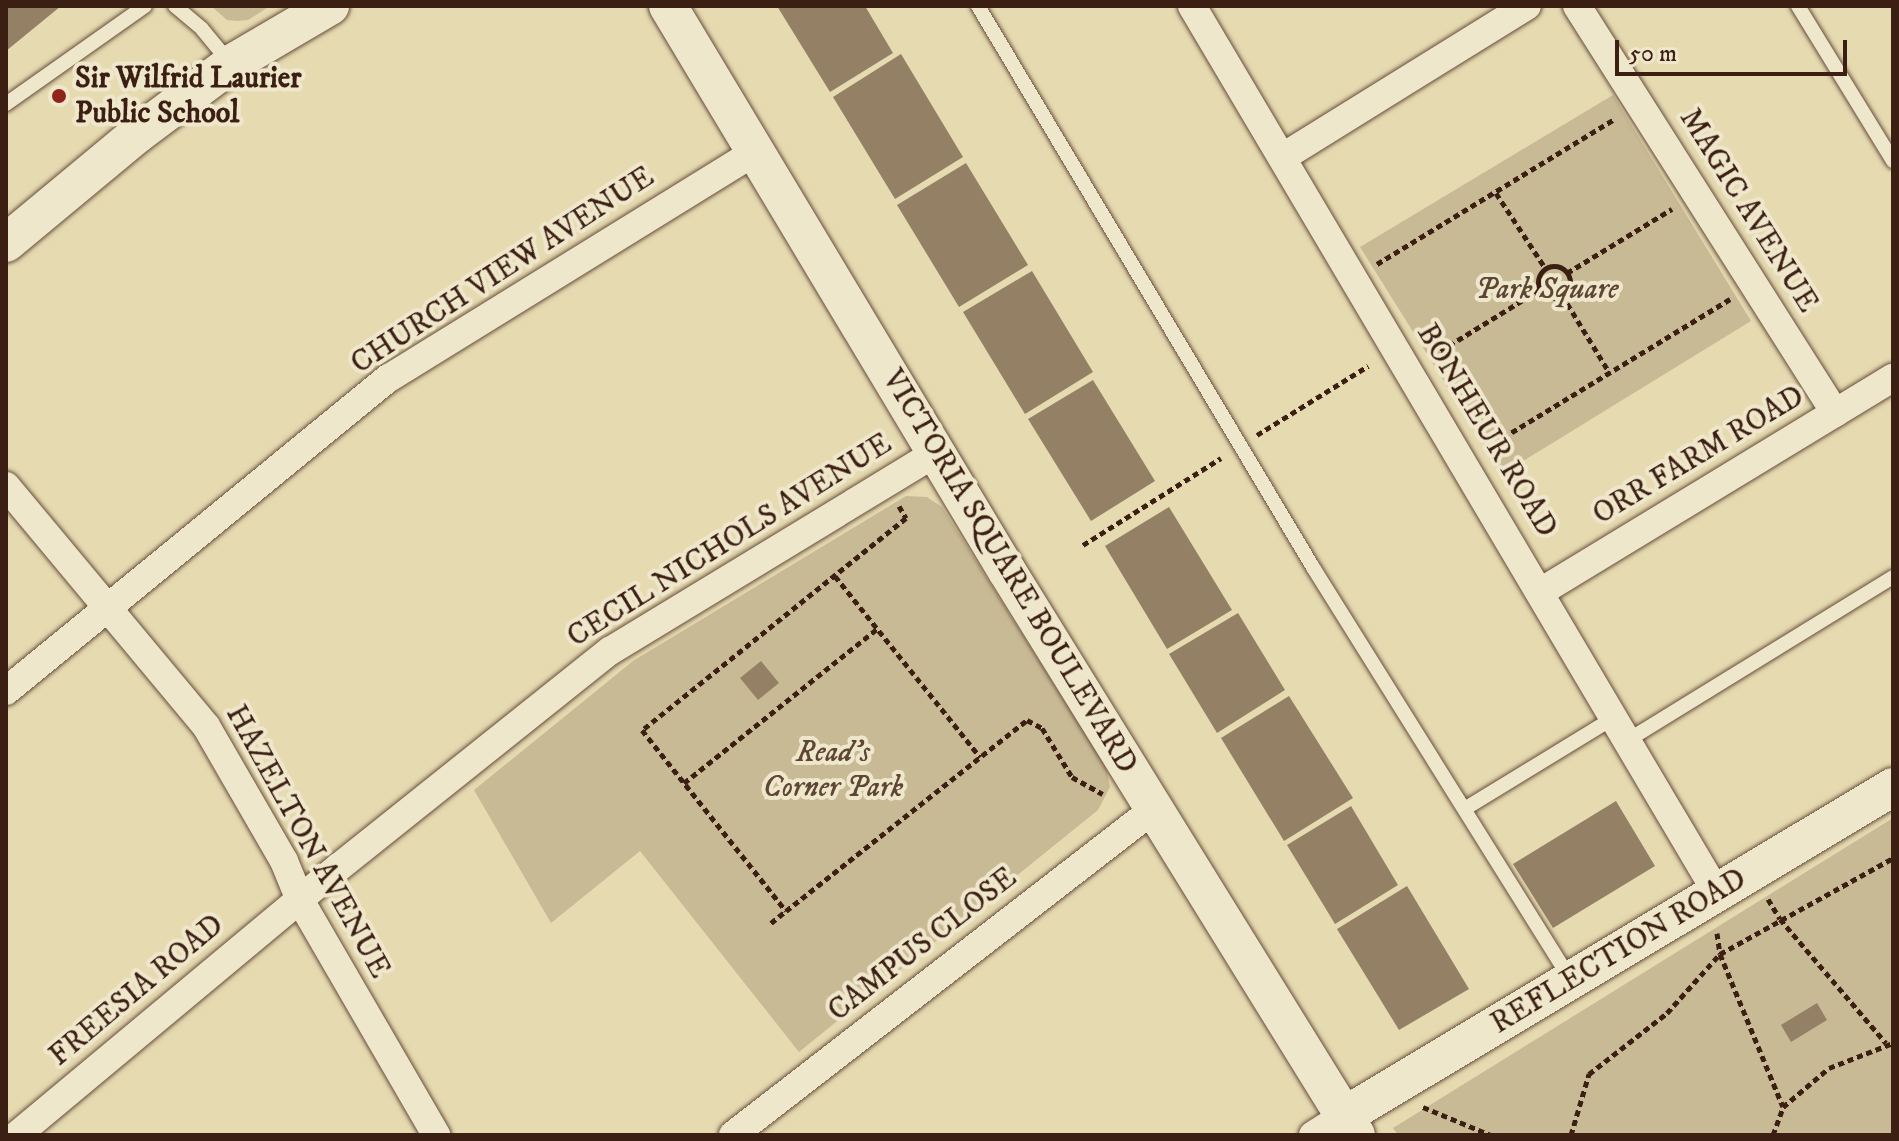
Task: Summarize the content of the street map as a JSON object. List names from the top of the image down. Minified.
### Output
{"streets":{"street":["MAGIC AVENUE","CHURCH VIEW AVENUE","BONHEUR ROAD","ORR FARM ROAD","CECIL NICHOLS AVENUE","VICTORIA SQUARE BOULEVARD","HAZELTON AVENUE","CAMPUS CLOSE","REFLECTION ROAD","FREESIA ROAD"]},"crossings":[["MAGIC AVENUE","ORR FARM ROAD"],["CHURCH VIEW AVENUE","VICTORIA SQUARE BOULEVARD"],["CHURCH VIEW AVENUE","HAZELTON AVENUE"],["BONHEUR ROAD","ORR FARM ROAD"],["BONHEUR ROAD","REFLECTION ROAD"],["CECIL NICHOLS AVENUE","VICTORIA SQUARE BOULEVARD"],["CECIL NICHOLS AVENUE","HAZELTON AVENUE"],["CECIL NICHOLS AVENUE","FREESIA ROAD"],["VICTORIA SQUARE BOULEVARD","CAMPUS CLOSE"],["VICTORIA SQUARE BOULEVARD","REFLECTION ROAD"],["HAZELTON AVENUE","FREESIA ROAD"]],"parks":["Park Square","Read's Corner Park"],"places":["Sir Wilfrid Laurier Public School"],"scale_bar":"50 m"}
